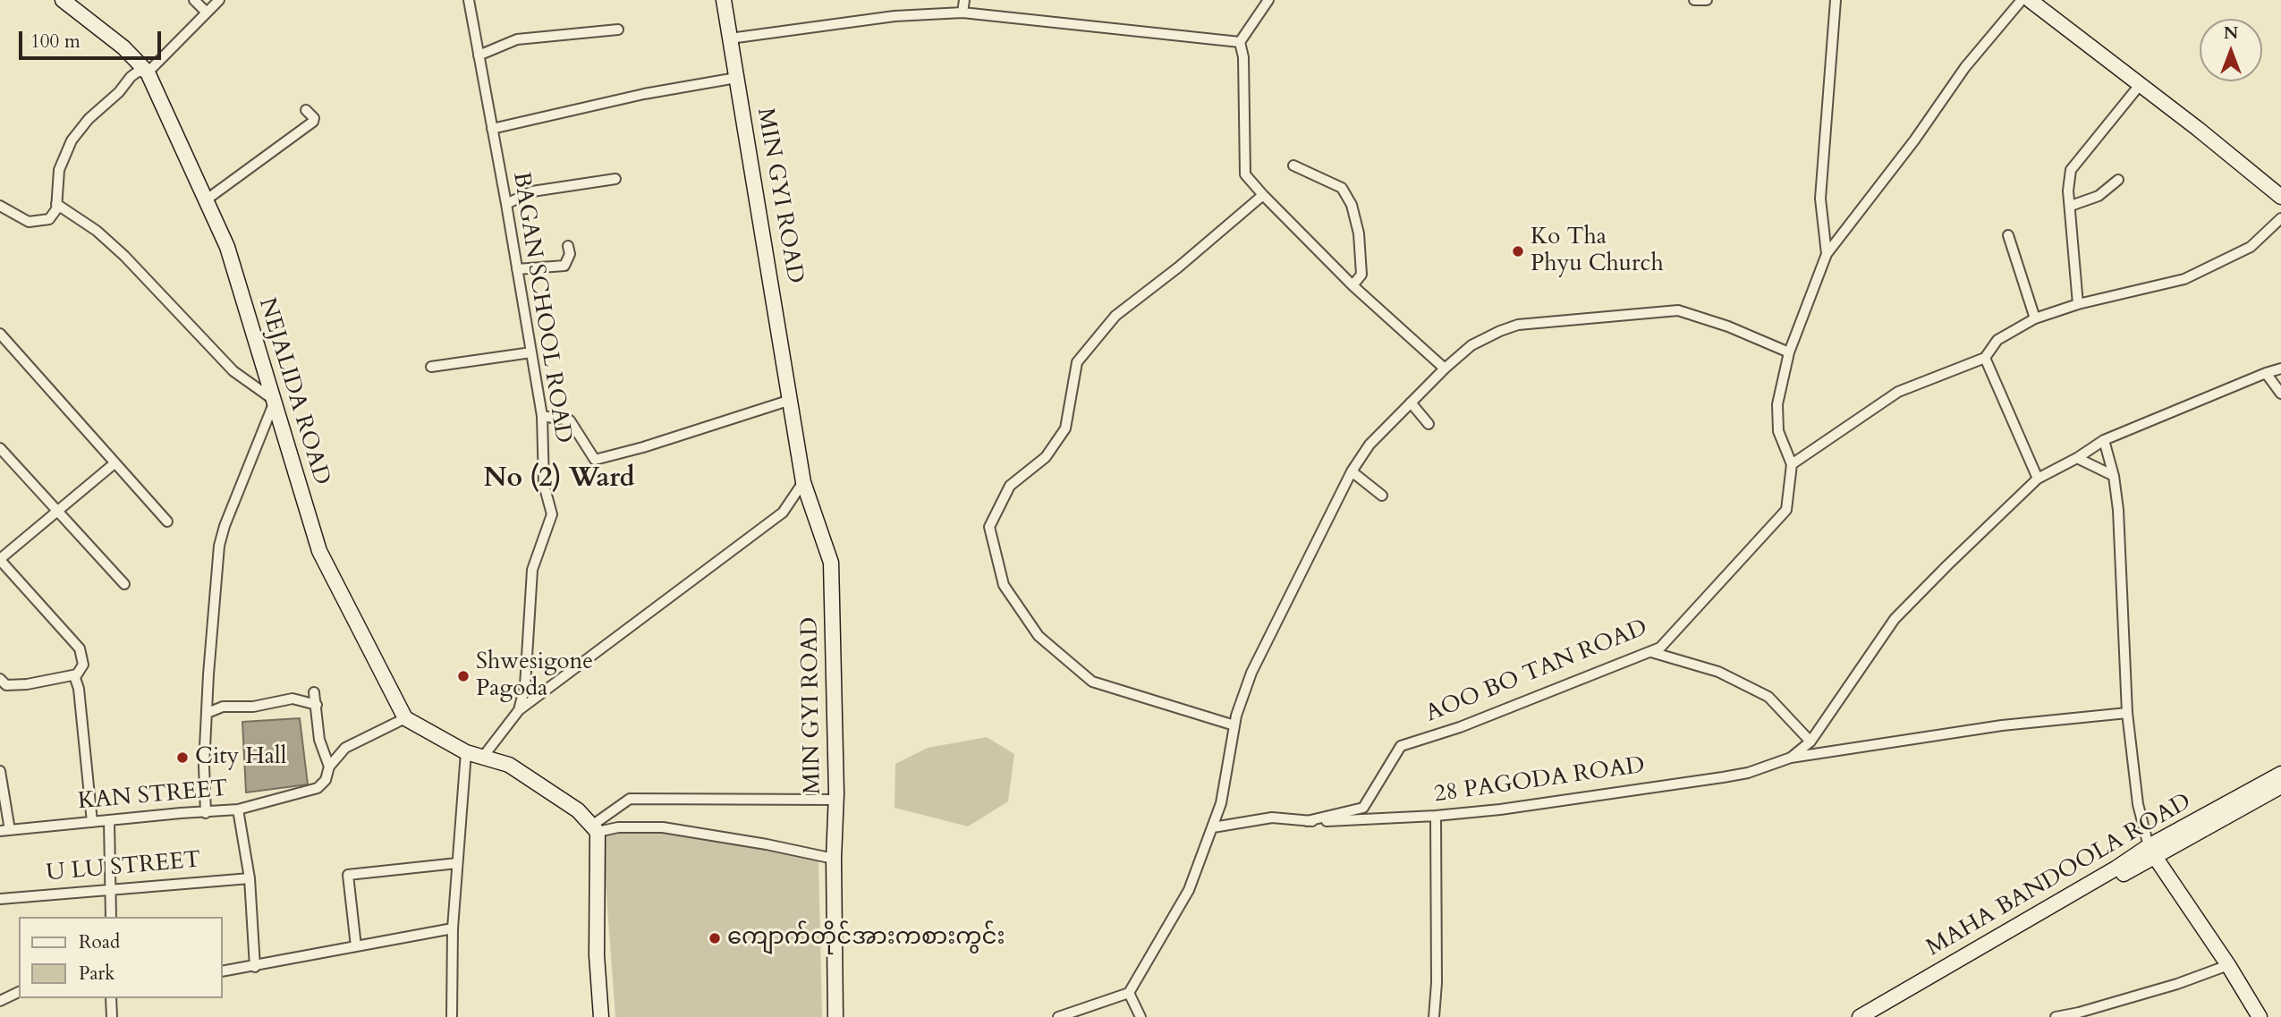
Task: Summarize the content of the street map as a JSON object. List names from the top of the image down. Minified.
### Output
{"streets":{"main road":["MIN GYI ROAD","NEJALIDA ROAD","MAHA BANDOOLA ROAD"],"street":["BAGAN SCHOOL ROAD","AOO BO TAN ROAD","28 PAGODA ROAD","KAN STREET","U LU STREET"]},"crossings":[["NEJALIDA ROAD","KAN STREET"],["AOO BO TAN ROAD","28 PAGODA ROAD"]],"districts":["No (2) Ward"],"places":["Ko Tha Phyu Church","Shwesigone Pagoda","City Hall","ကျောက်တိုင်အားကစားကွင်း"],"legend":["Road","Park"],"scale_bar":"100 m","north":"top"}
